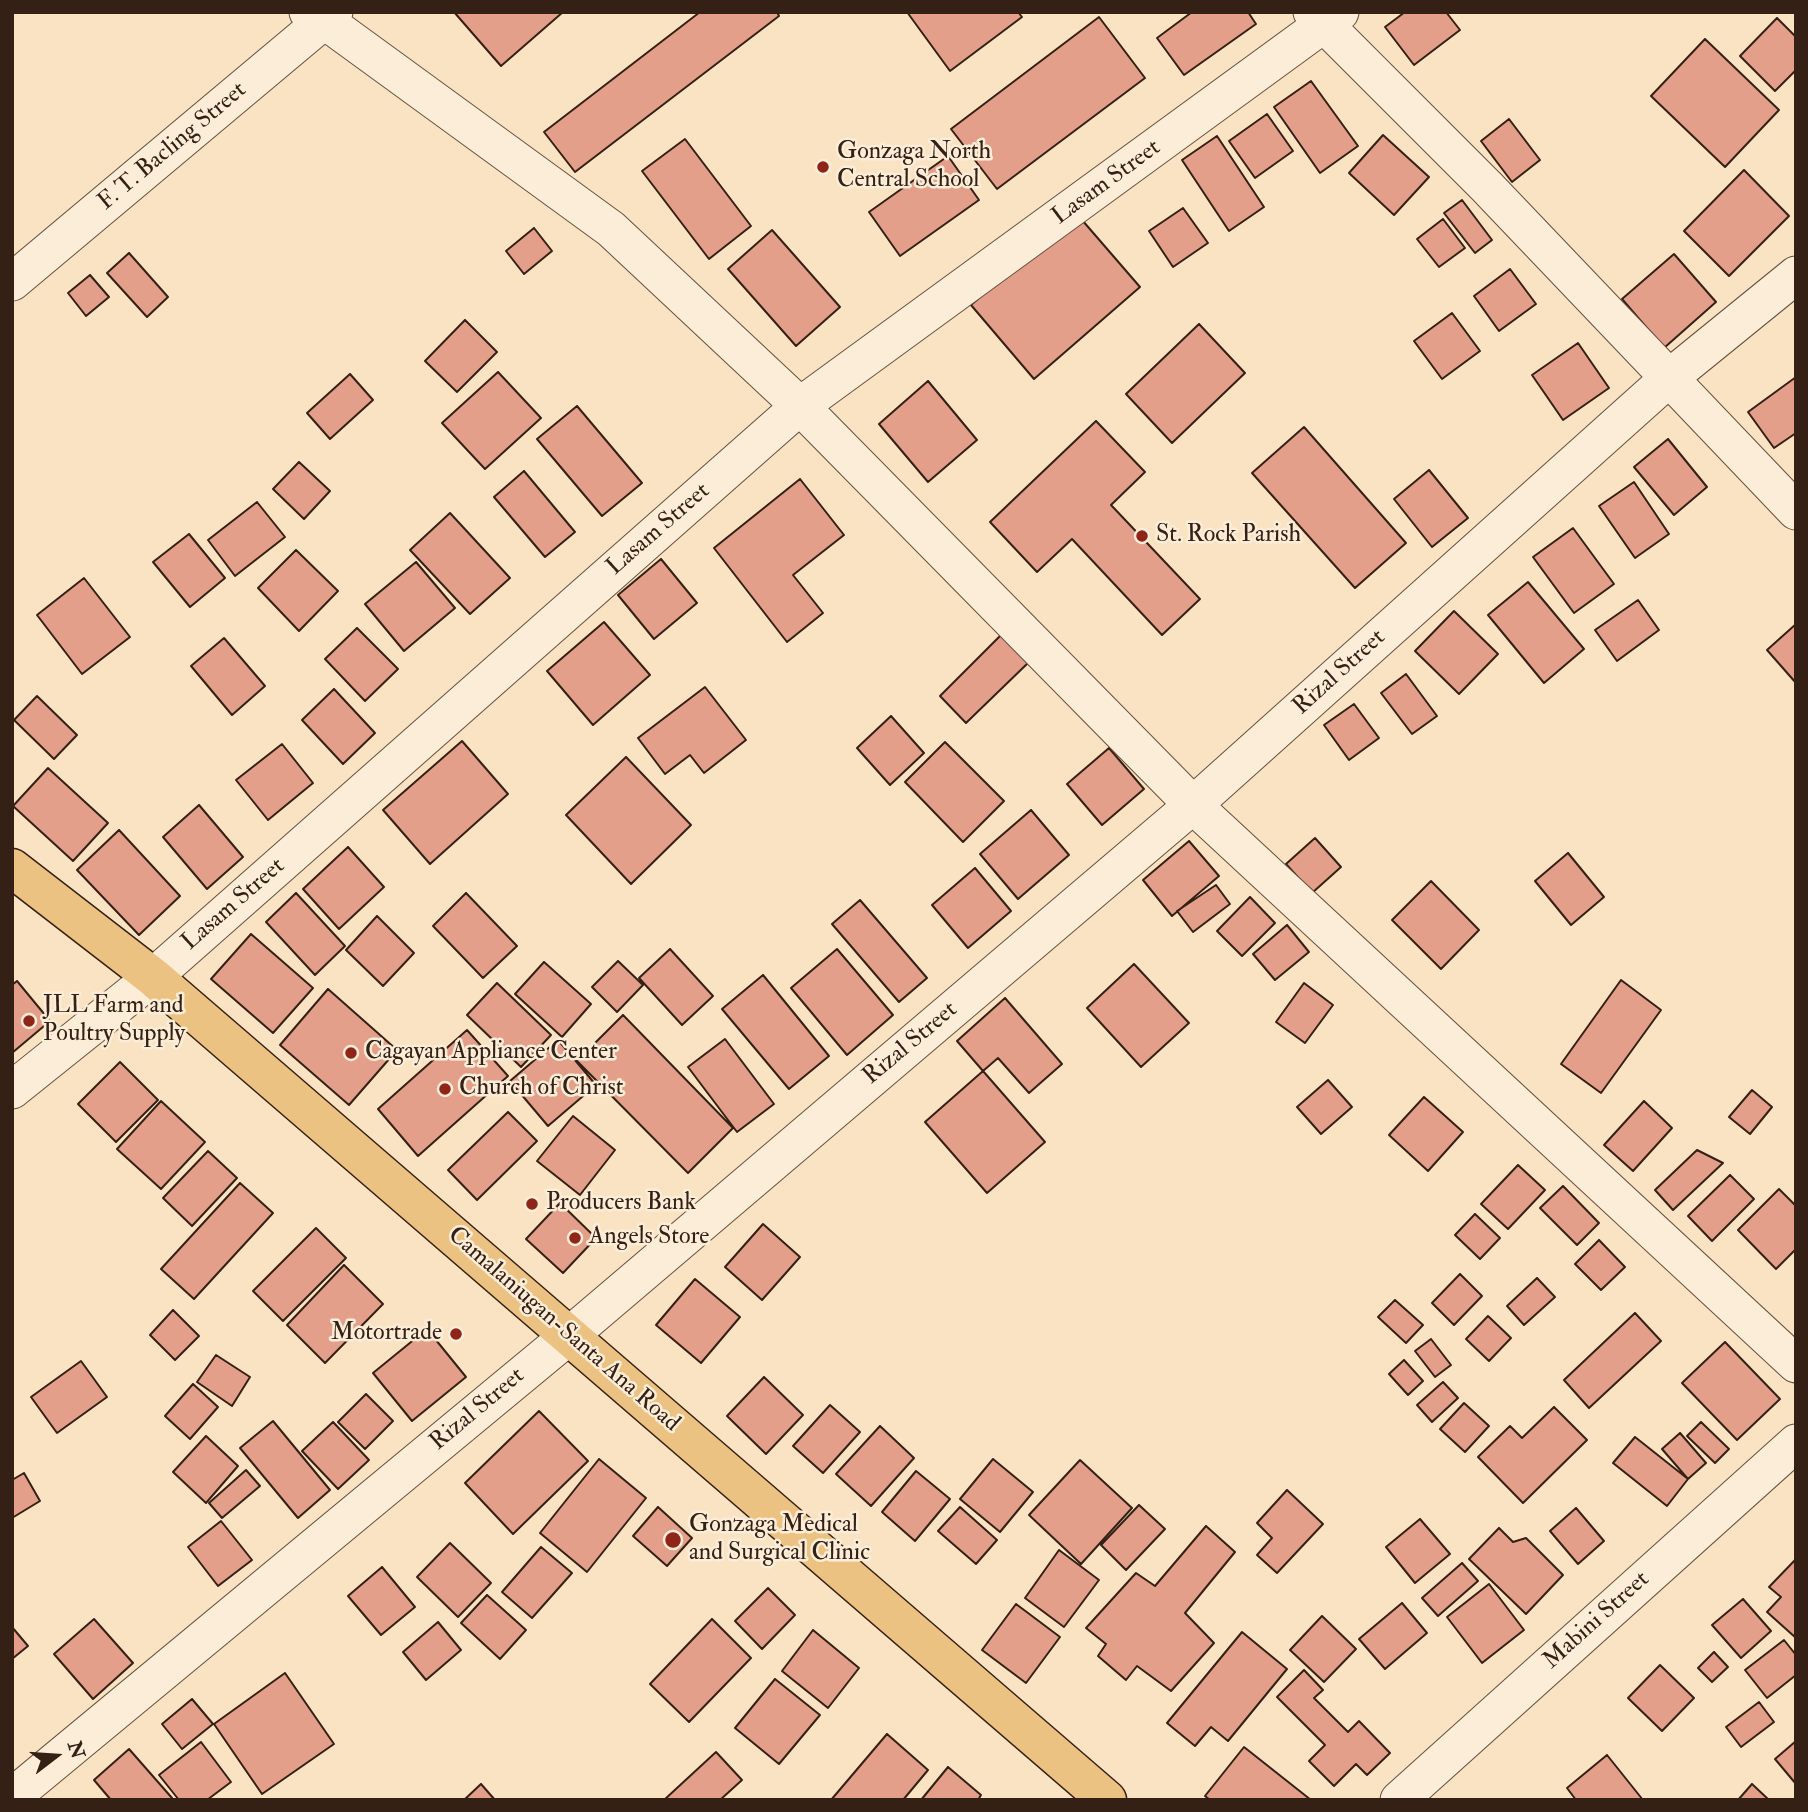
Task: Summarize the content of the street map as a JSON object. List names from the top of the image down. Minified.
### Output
{"streets":{"main road":["Camalaniugan-Santa Ana Road"],"street":["F. T. Bacling Street","Lasam Street","Rizal Street","Mabini Street"]},"crossings":[["Lasam Street","Camalaniugan-Santa Ana Road"],["Rizal Street","Camalaniugan-Santa Ana Road"]],"places":["Gonzaga North Central School","St. Rock Parish","JLL Farm and Poultry Supply","Cagayan Appliance Center","Church of Christ","Producers Bank","Angels Store","Motortrade","Gonzaga Medical and Surgical Clinic"],"north":"right"}
